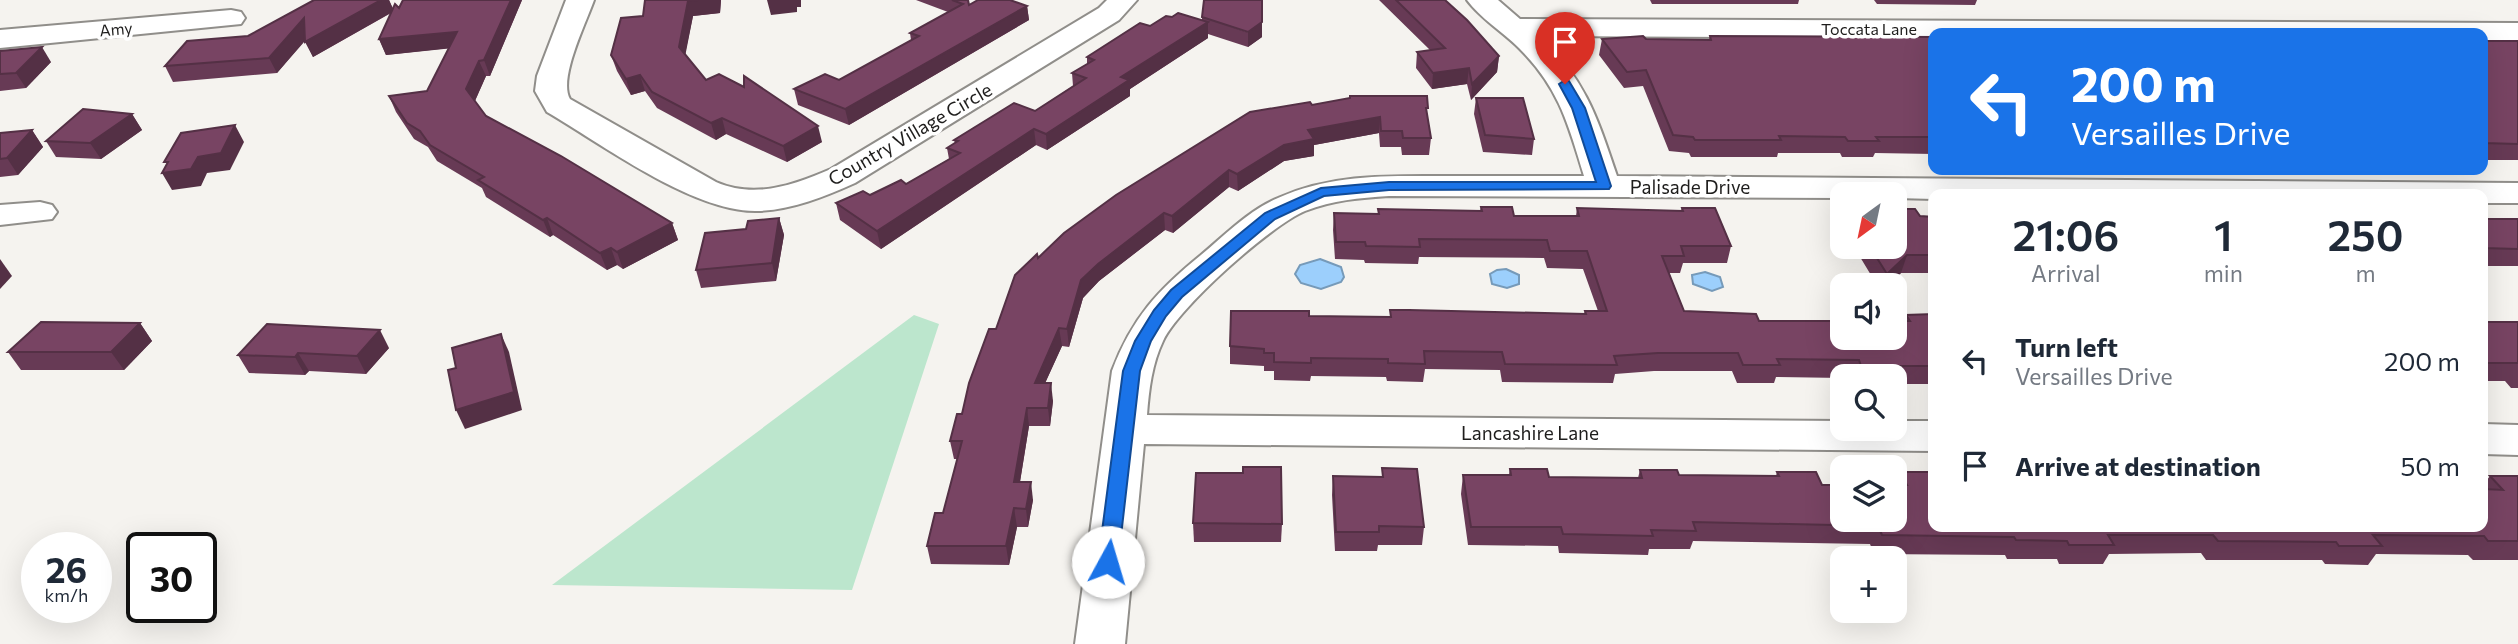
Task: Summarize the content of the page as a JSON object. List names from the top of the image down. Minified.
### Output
{"streets":{"street":["Amy","Toccata Lane","Country Village Circle","Palisade Drive","Lancashire Lane"]},"crossings":[["Palisade Drive","Lancashire Lane"]],"north":"bottom left","page":{"turn":["200 m","Versailles Drive"],"map_buttons":"+","eta":["21:06","Arrival","1","min","250","m"],"list":[{"name":"Turn left","note":"Versailles Drive","value":"200 m"},{"name":"Arrive at destination","value":"50 m"}],"speed":"26 km/h","limit":"30"}}
